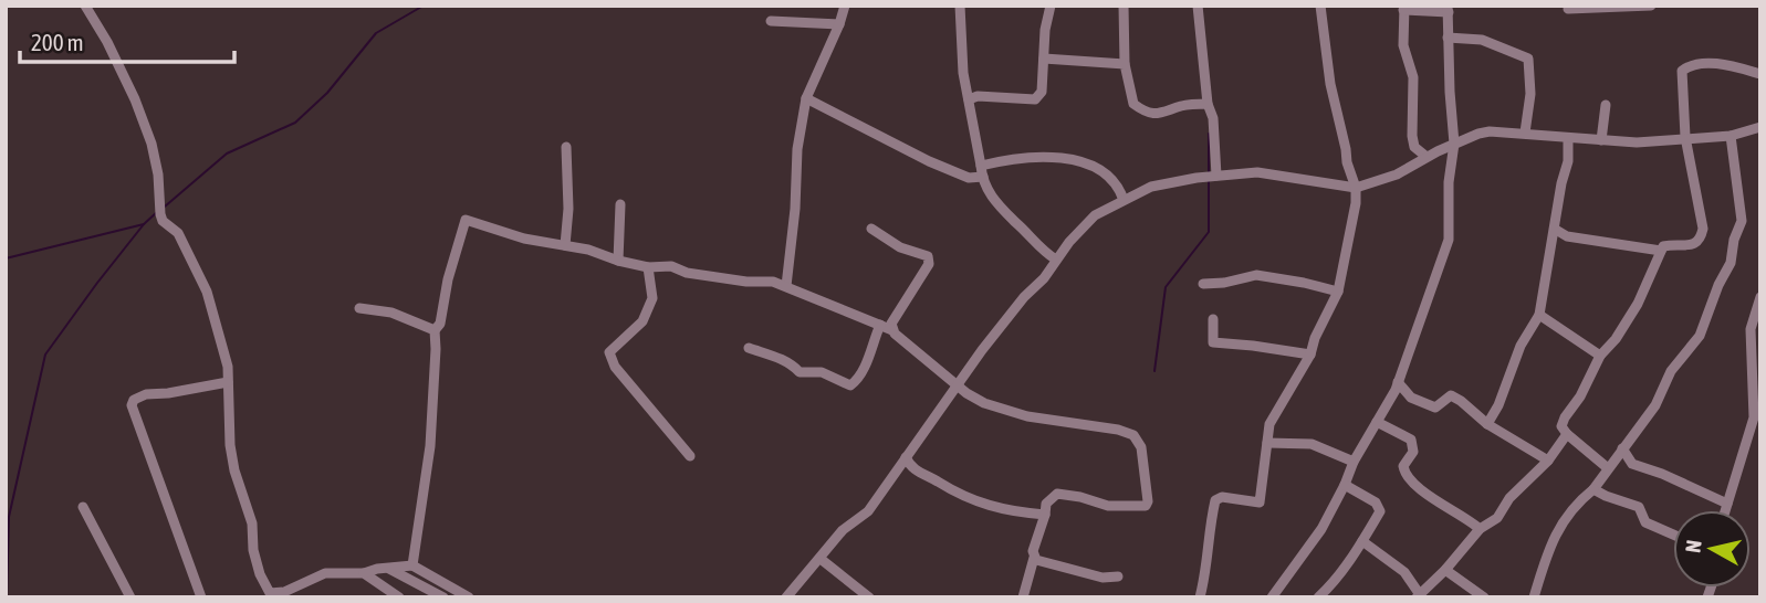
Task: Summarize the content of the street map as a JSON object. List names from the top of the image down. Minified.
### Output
{"scale_bar":"200 m","north":"left"}
